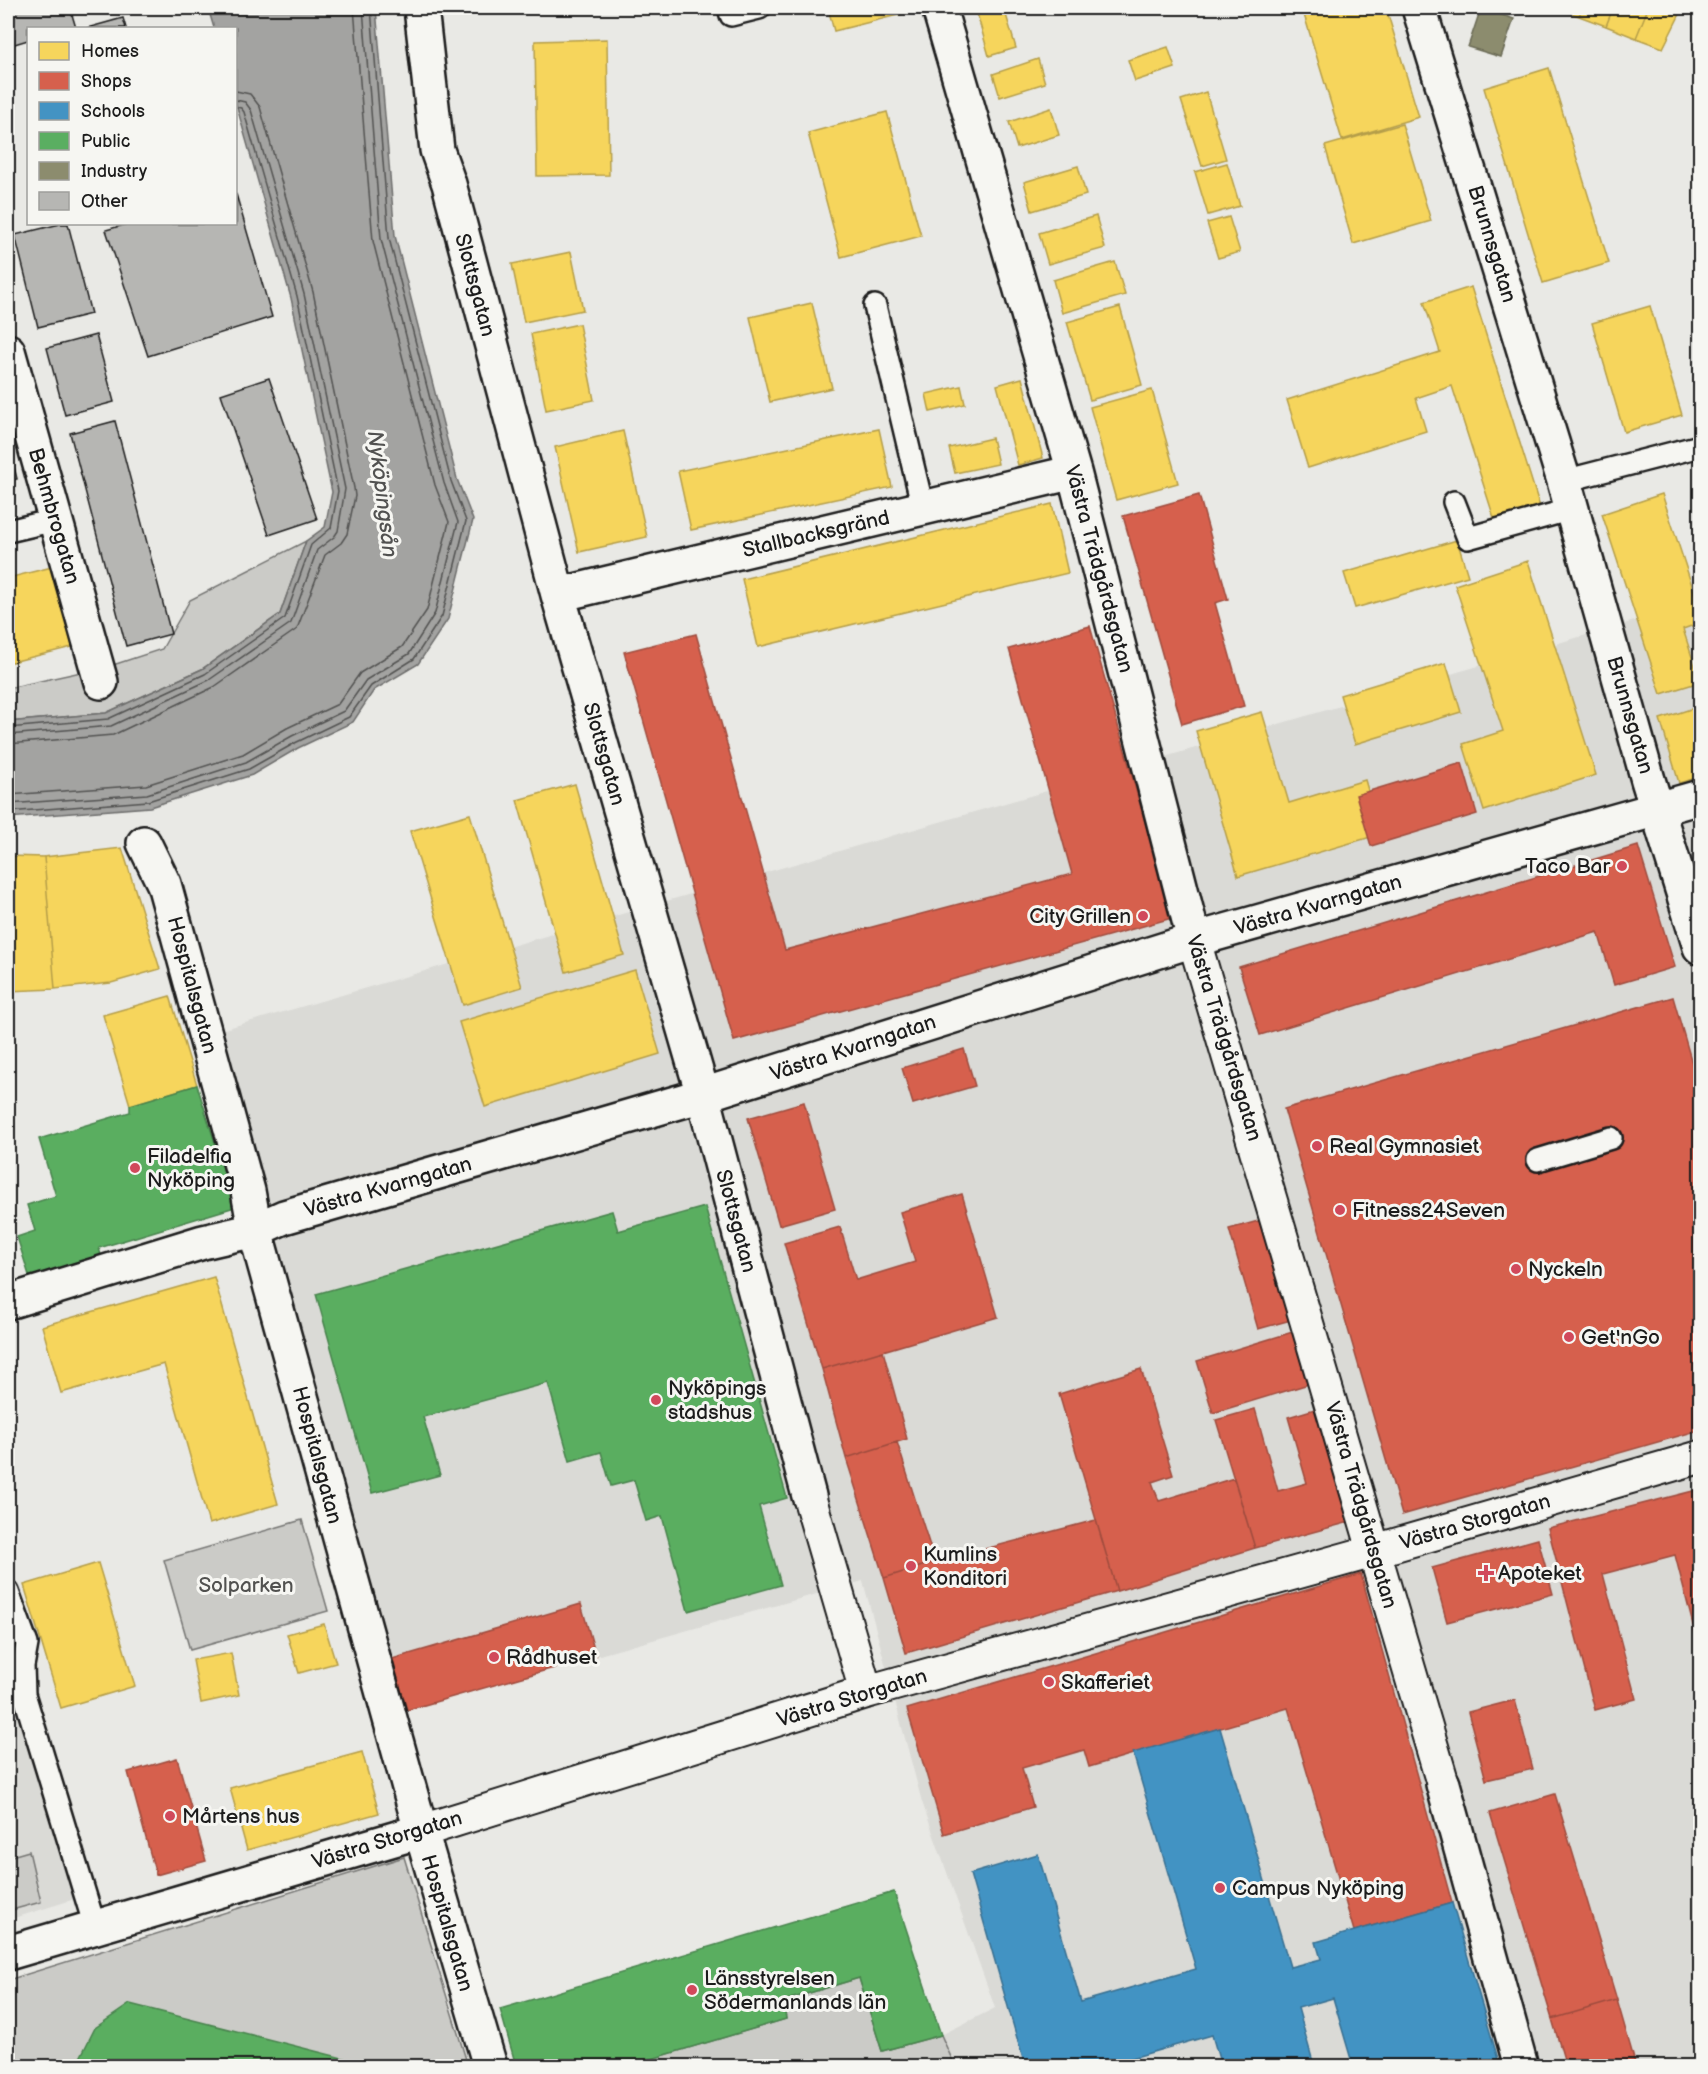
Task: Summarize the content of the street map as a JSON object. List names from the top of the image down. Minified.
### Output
{"streets":{"street":["Brunnsgatan","Slottsgatan","Behmbrogatan","Stallbacksgränd","Västra Trädgårdsgatan","Västra Kvarngatan","Hospitalsgatan","Västra Storgatan"]},"crossings":[["Brunnsgatan","Västra Kvarngatan"],["Slottsgatan","Stallbacksgränd"],["Slottsgatan","Västra Kvarngatan"],["Stallbacksgränd","Västra Trädgårdsgatan"],["Västra Trädgårdsgatan","Västra Kvarngatan"],["Västra Trädgårdsgatan","Västra Storgatan"],["Västra Kvarngatan","Hospitalsgatan"],["Hospitalsgatan","Västra Storgatan"]],"water":["Nyköpingsån"],"parks":["Solparken"],"places":{"other":["Taco Bar","City Grillen","Real Gymnasiet","Filadelfia Nyköping","Fitness24Seven","Nyckeln","Get'nGo","Nyköpings stadshus","Kumlins Konditori","Rådhuset","Skafferiet","Mårtens hus","Campus Nyköping","Länsstyrelsen Södermanlands län"],"health":["Apoteket"]},"legend":["Homes","Shops","Schools","Public","Industry","Other"]}
